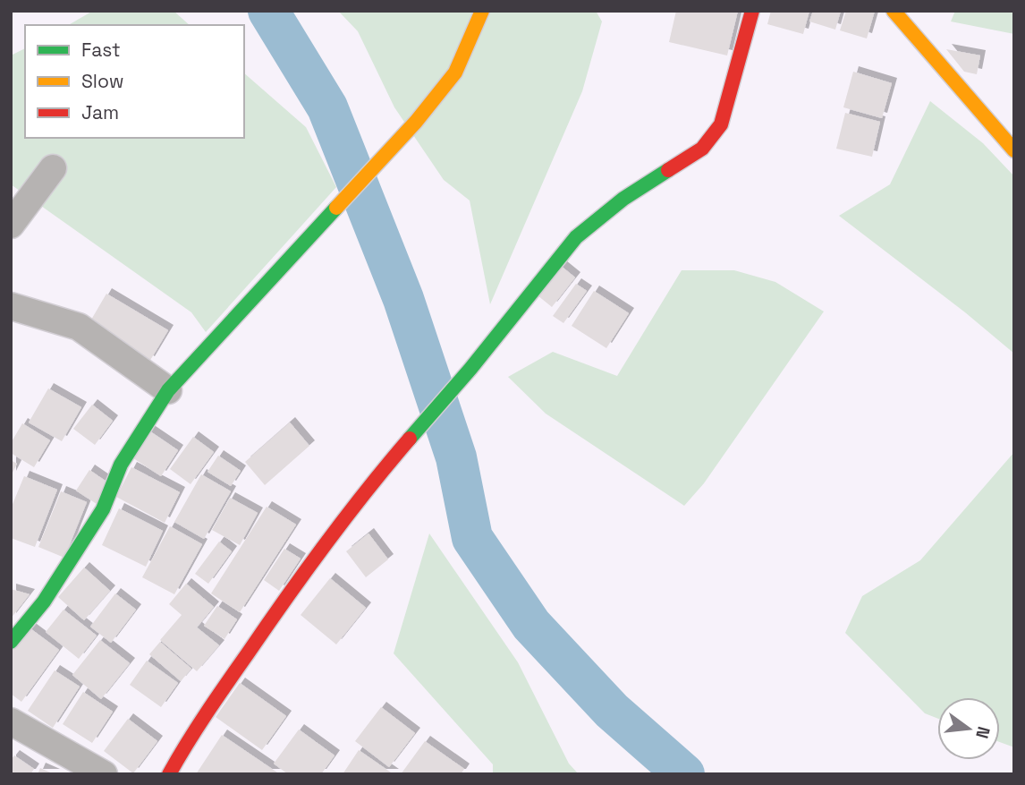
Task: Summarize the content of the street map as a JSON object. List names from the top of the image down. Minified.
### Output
{"legend":["Fast","Slow","Jam"],"north":"right"}
